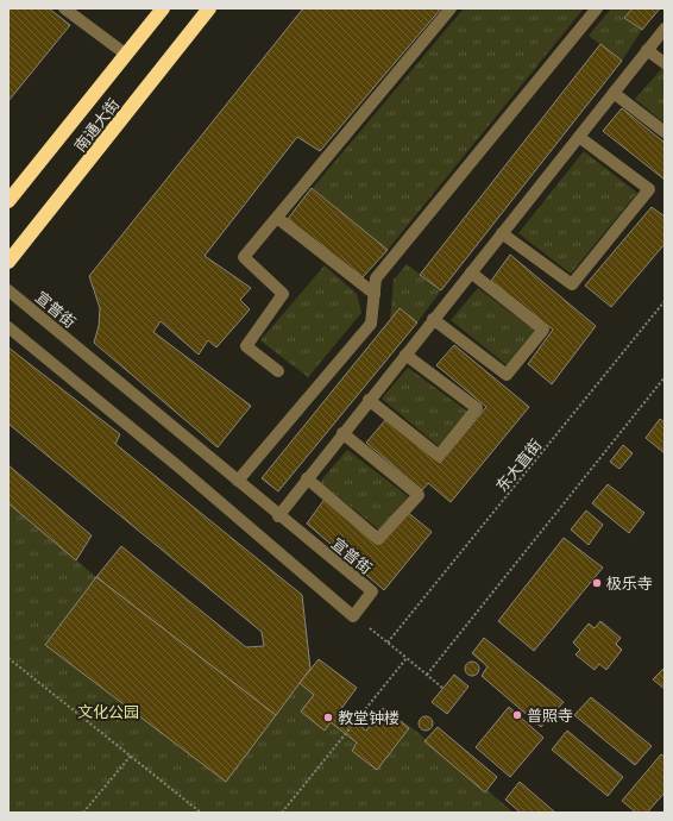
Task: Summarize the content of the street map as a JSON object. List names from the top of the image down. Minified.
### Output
{"streets":{"highway":["南通大街"],"street":["宣普街"],"path":["东大直街"]},"parks":["文化公园"],"places":["极乐寺","普照寺","教堂钟楼"]}
